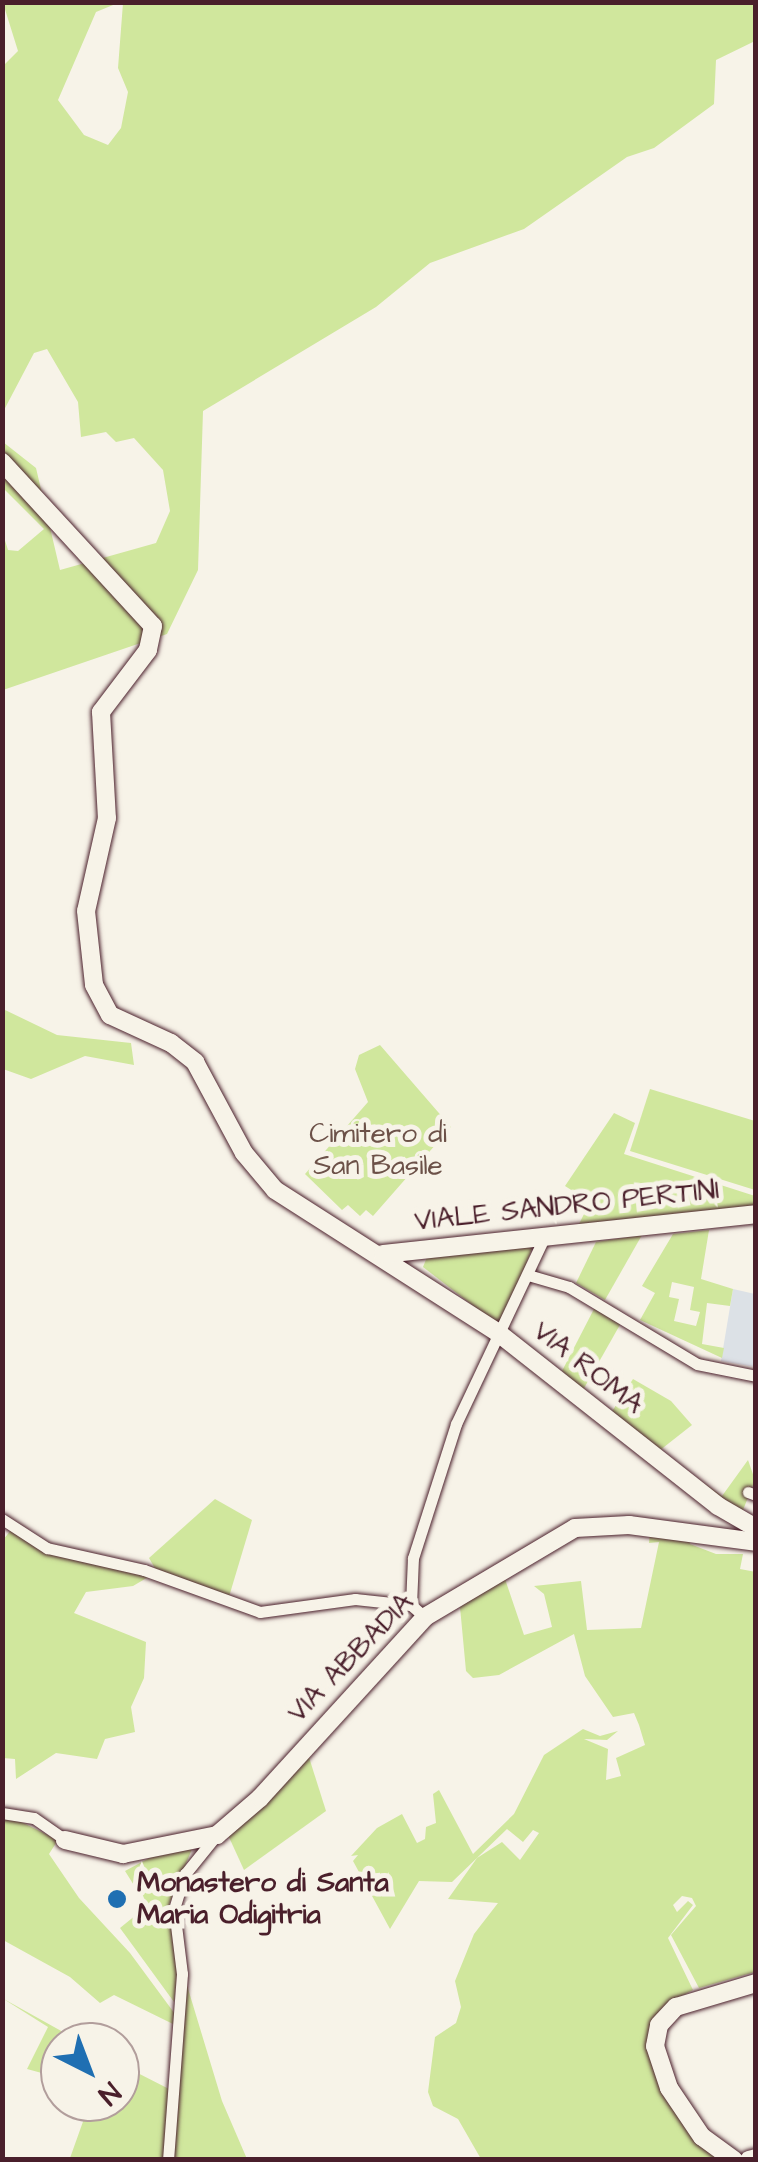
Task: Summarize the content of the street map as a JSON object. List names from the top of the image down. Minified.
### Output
{"streets":{"street":["VIALE SANDRO PERTINI","VIA ROMA","VIA ABBADIA"]},"crossings":[["VIALE SANDRO PERTINI","VIA ROMA"]],"parks":["Cimitero di San Basile"],"places":["Monastero di Santa Maria Odigitria"],"north":"bottom right"}
